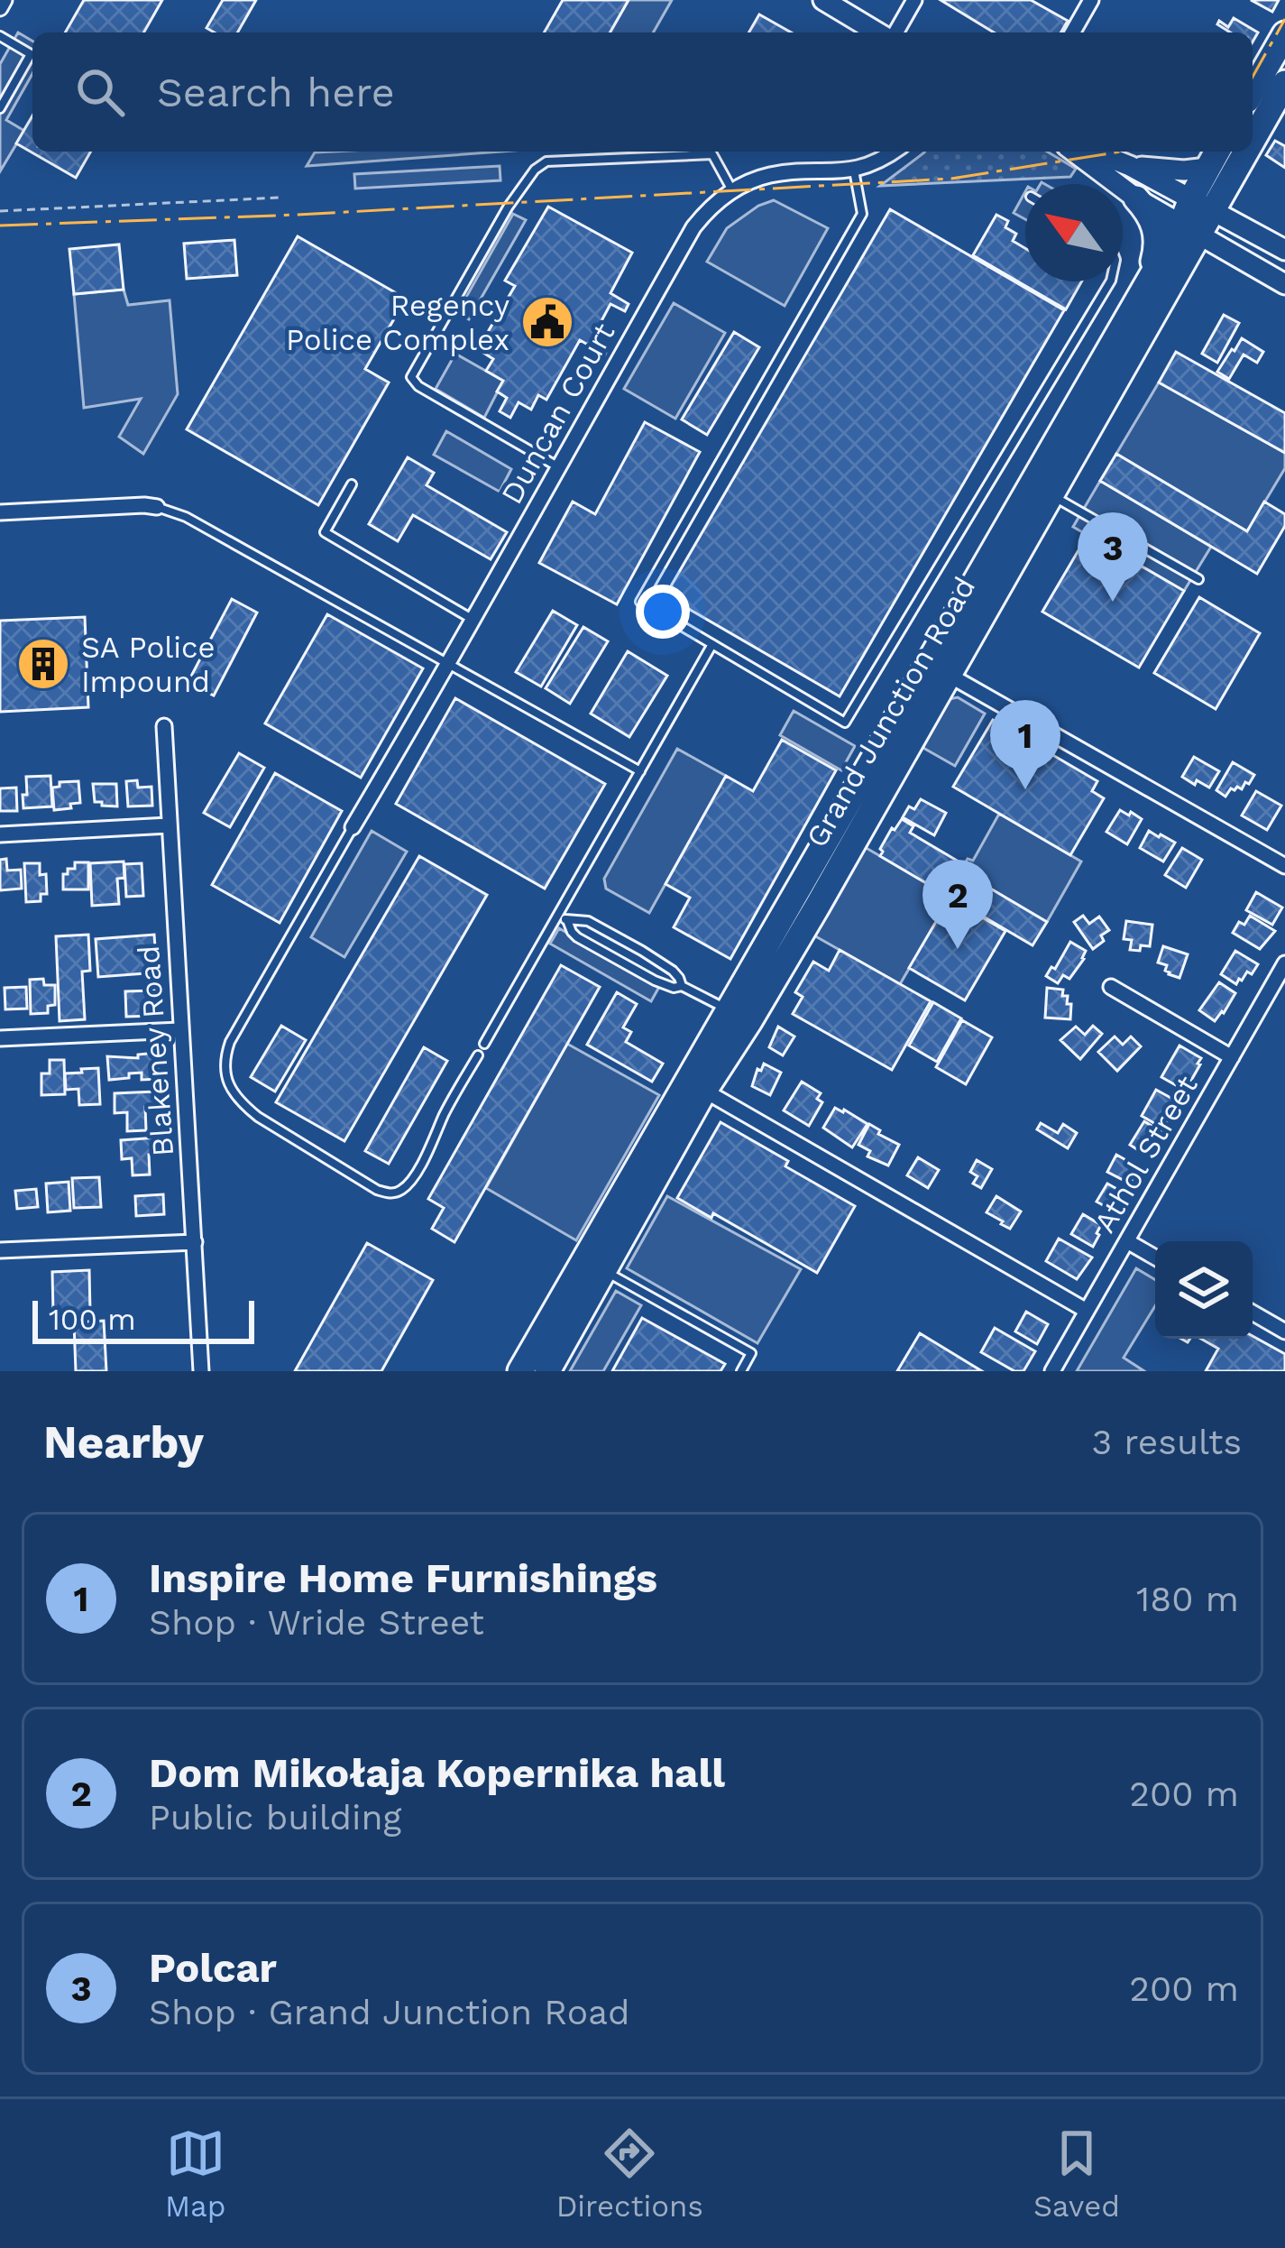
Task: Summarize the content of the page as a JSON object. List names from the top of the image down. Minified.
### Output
{"streets":{"highway":["Grand Junction Road"],"street":["Duncan Court","Blakeney Road","Athol Street"]},"places":{"public building":["Regency Police Complex"],"building":["SA Police Impound"]},"scale_bar":"100 m","north":"top left","page":{"search":"Search here","pins":["3","1","2"],"scale":"100 m","heading":["Nearby","3 results"],"list":[{"mark":"1","name":"Inspire Home Furnishings","note":"Shop · Wride Street","value":"180 m"},{"mark":"2","name":"Dom Mikołaja Kopernika hall","note":"Public building","value":"200 m"},{"mark":"3","name":"Polcar","note":"Shop · Grand Junction Road","value":"200 m"}],"nav":["Map","Directions","Saved"]}}
